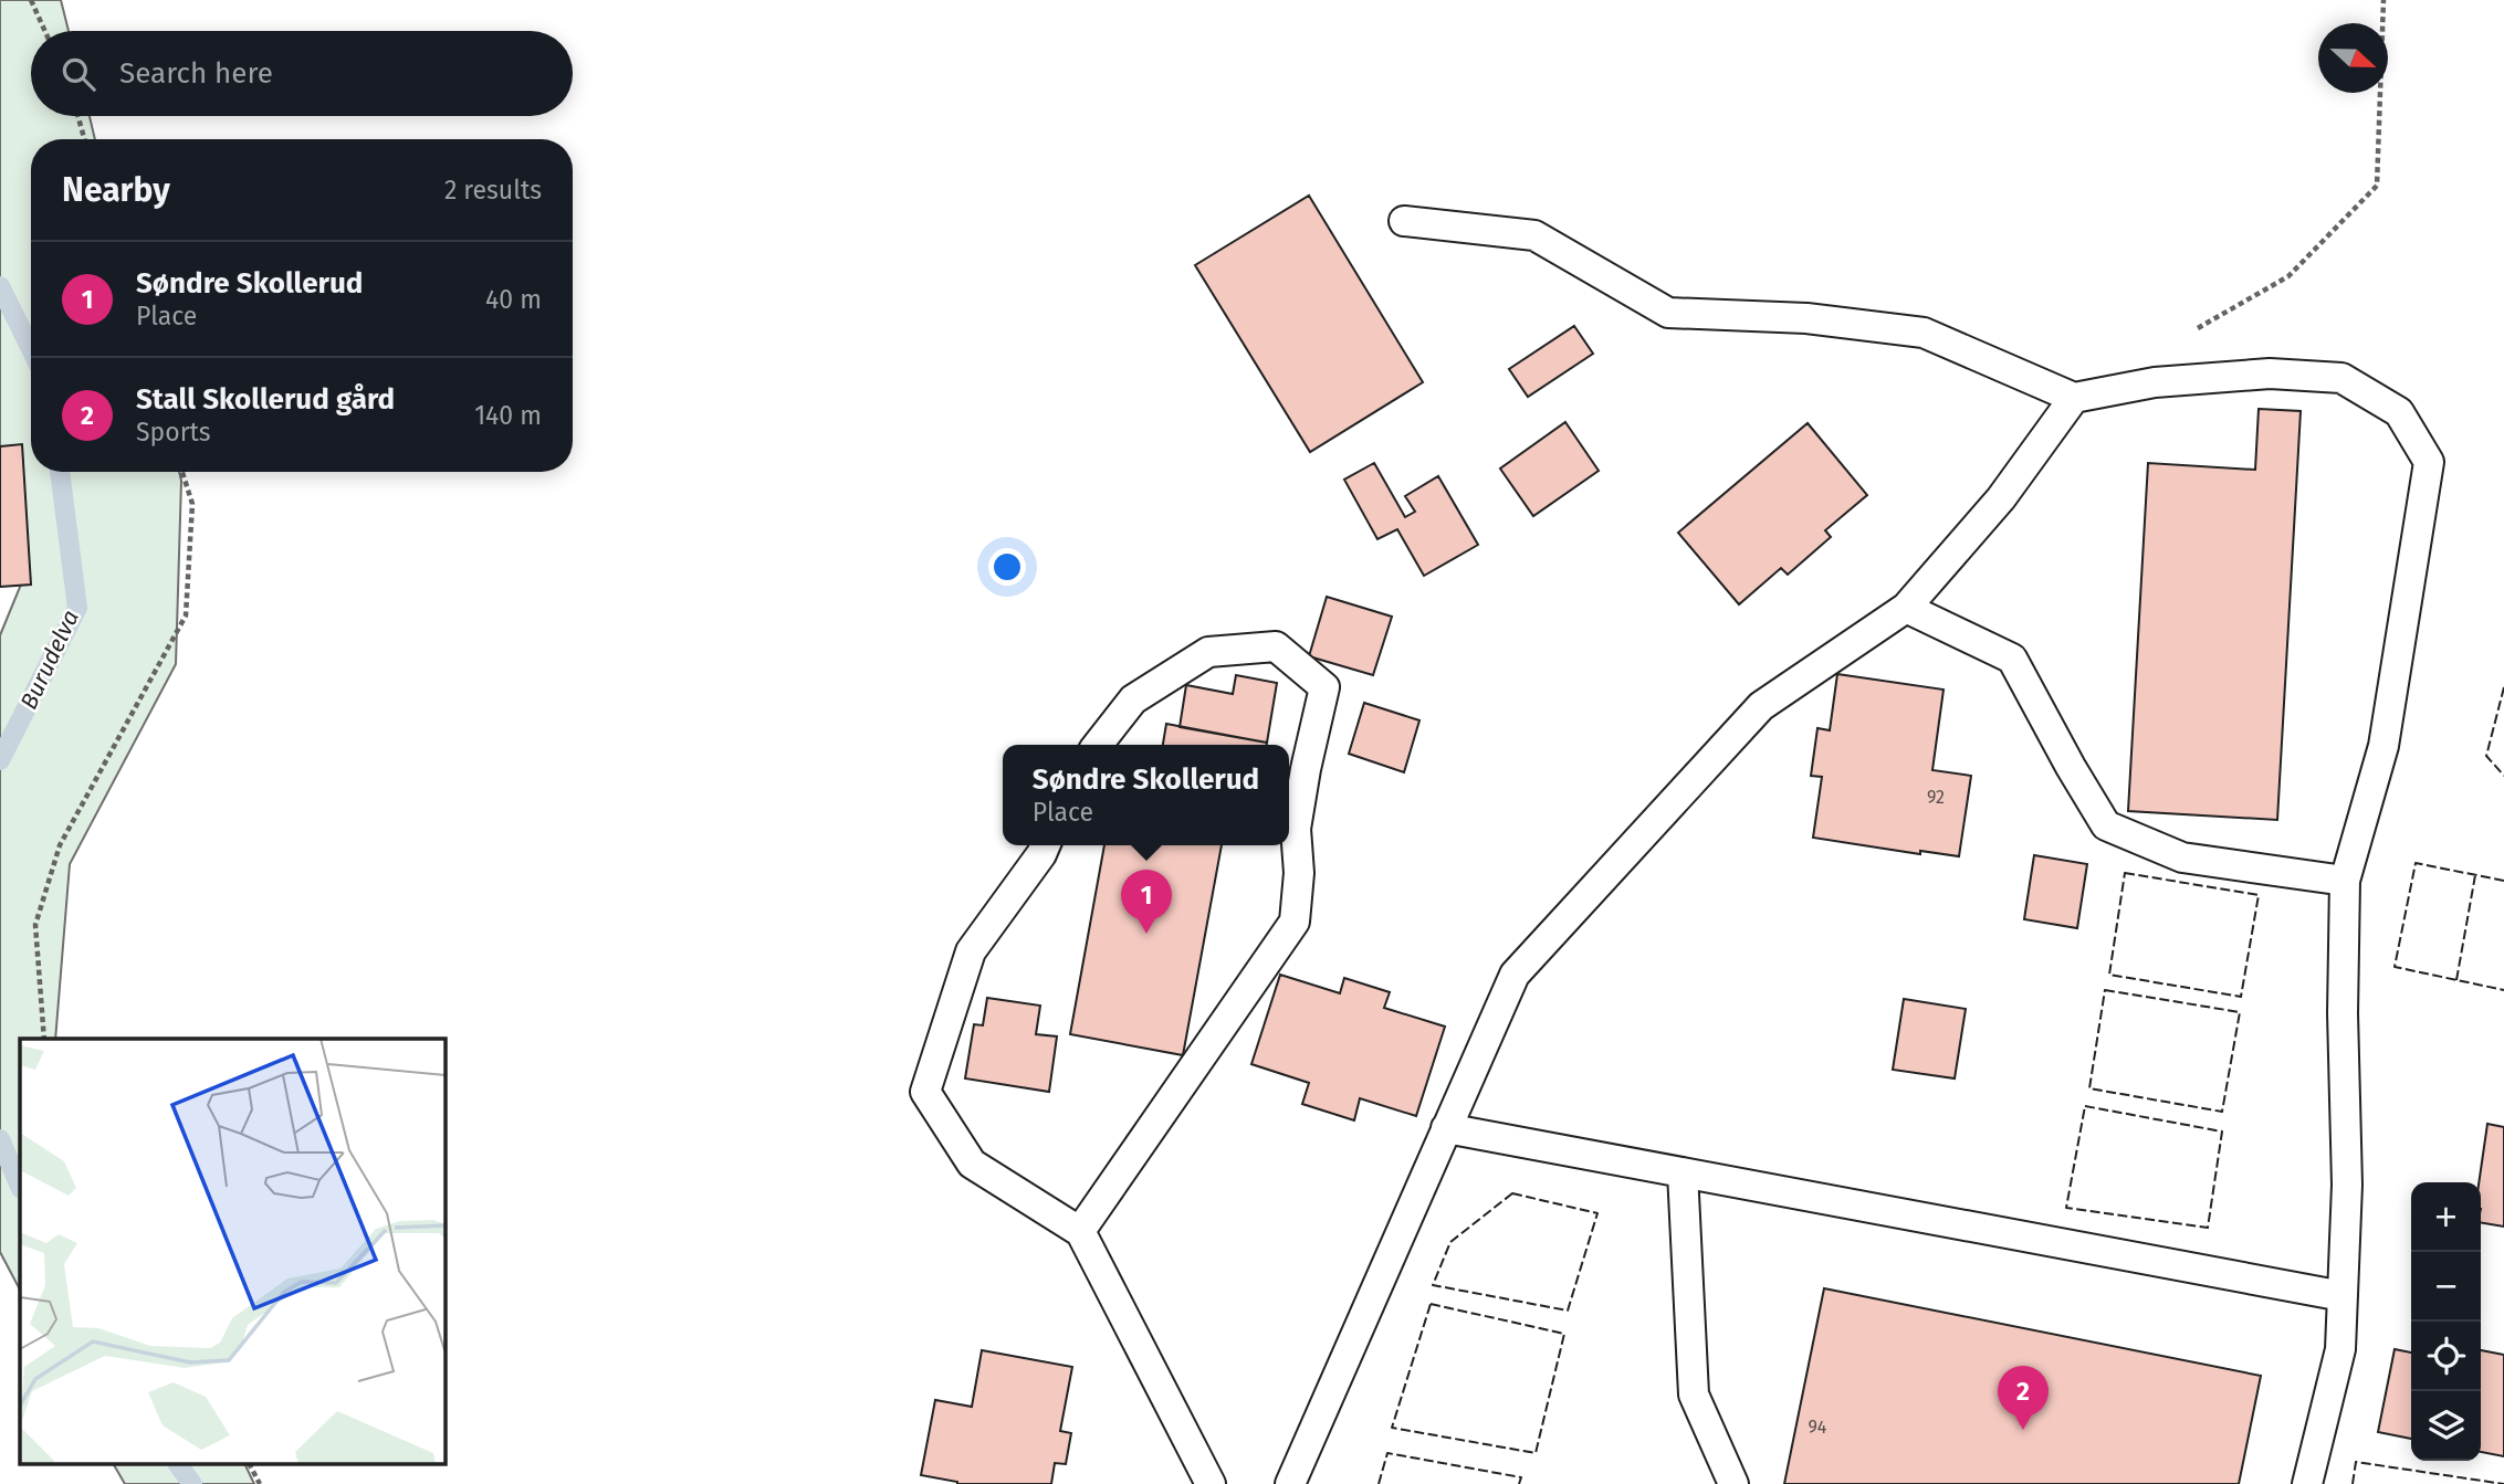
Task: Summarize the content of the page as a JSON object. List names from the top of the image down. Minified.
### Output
{"water":["Burudelva"],"house_numbers":["92","94"],"north":"right","page":{"search":"Search here","heading":["Nearby","2 results"],"list":[{"mark":"1","name":"Søndre Skollerud","note":"Place","value":"40 m"},{"mark":"2","name":"Stall Skollerud gård","note":"Sports","value":"140 m"}],"popup":["Søndre Skollerud","Place"],"pins":["1","2"],"map_buttons":["+","−"]}}
